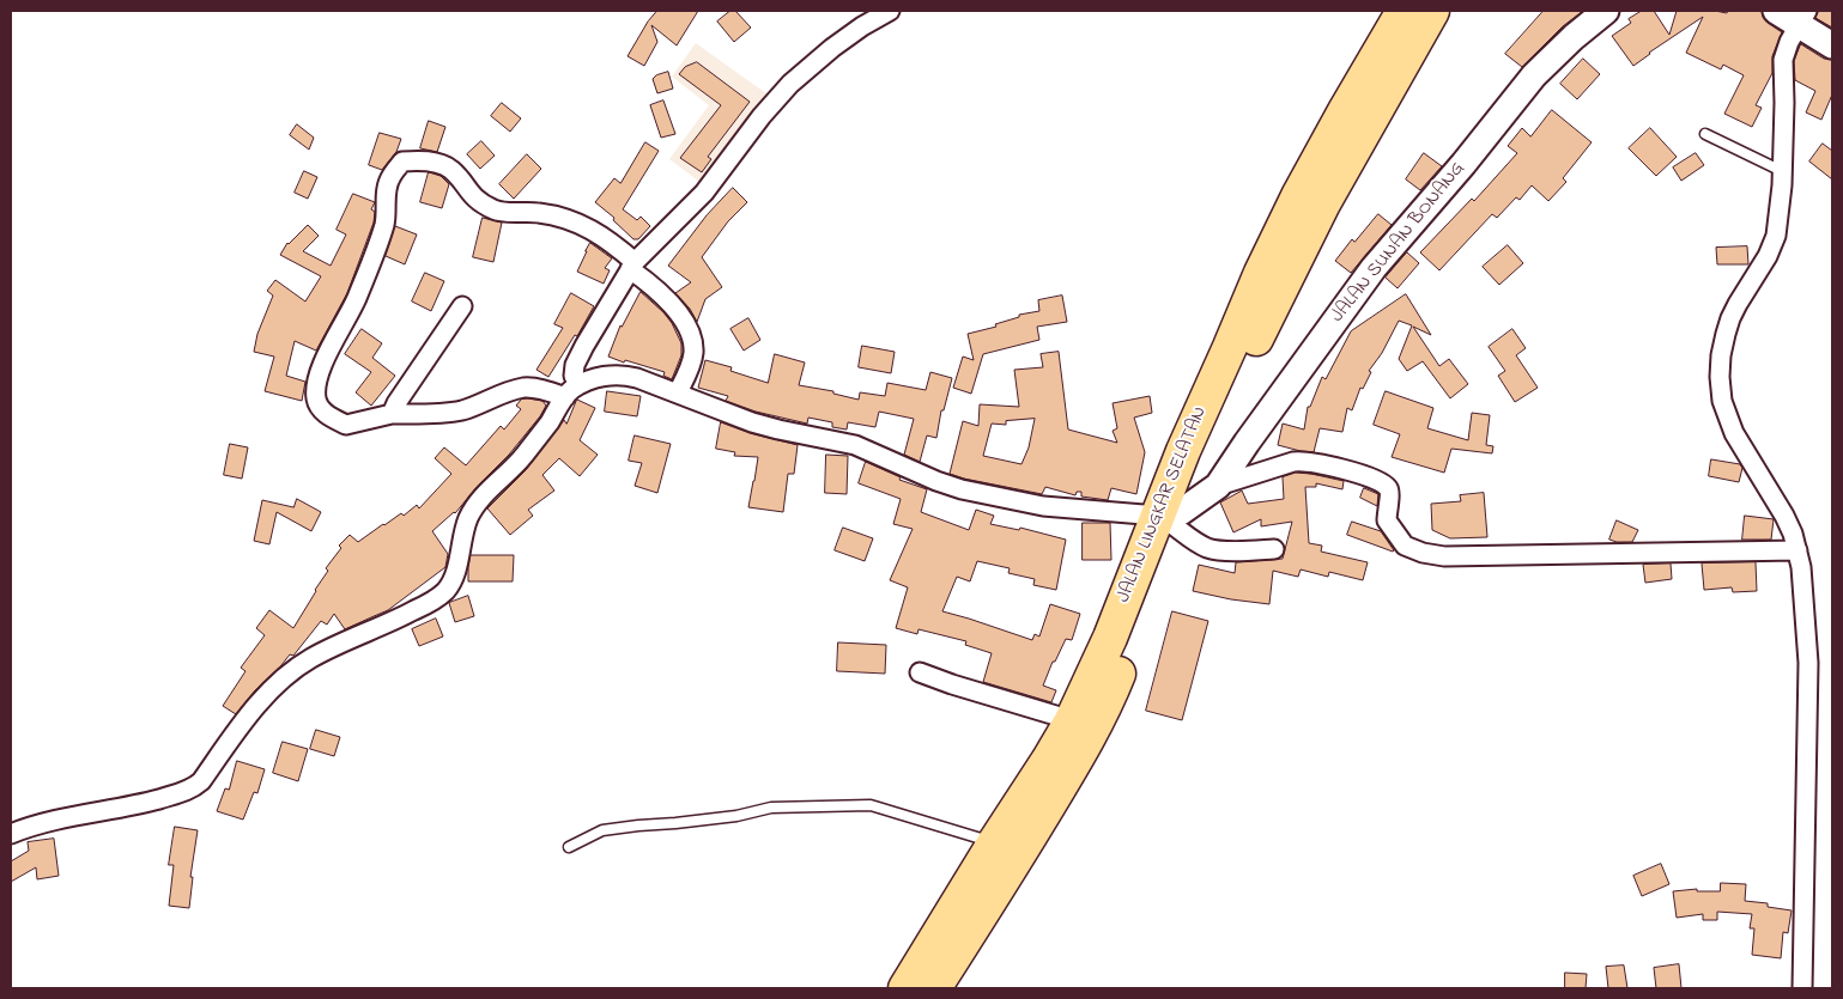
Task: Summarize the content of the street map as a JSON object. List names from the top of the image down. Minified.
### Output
{"streets":{"highway":["JALAN LINGKAR SELATAN"],"street":["JALAN SUNAN BONANG"]},"crossings":[["JALAN SUNAN BONANG","JALAN LINGKAR SELATAN"]]}
